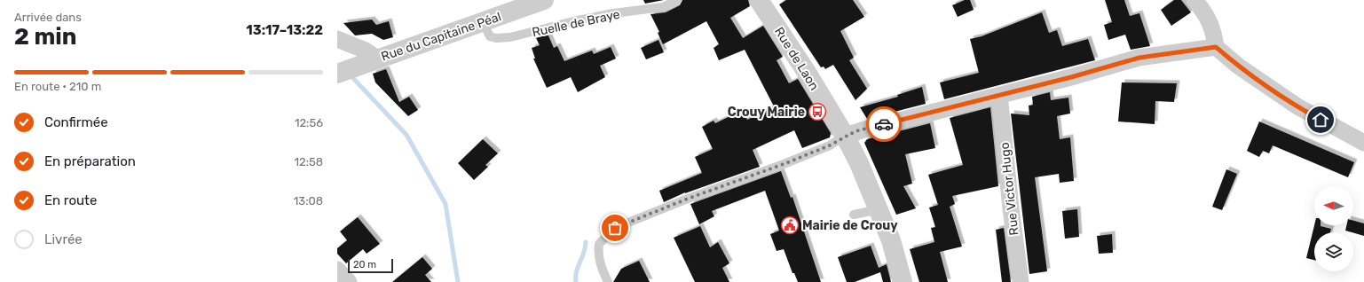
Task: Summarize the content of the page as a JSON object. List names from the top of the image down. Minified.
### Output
{"streets":{"street":["Rue du Capitaine Péal","Rue de Laon","Rue Victor Hugo"],"lane":["Ruelle de Braye"]},"crossings":[["Ruelle de Braye","Rue du Capitaine Péal"]],"places":{"bus stop":["Crouy Mairie"],"public building":["Mairie de Crouy"]},"scale_bar":"20 m","north":"left","page":{"heading":["2 min","Arrivée dans","13:17–13:22"],"bar":"En route · 210 m","list":[["Confirmée","12:56"],["En préparation","12:58"],["En route","13:08"],"Livrée"],"scale":"20 m"}}
